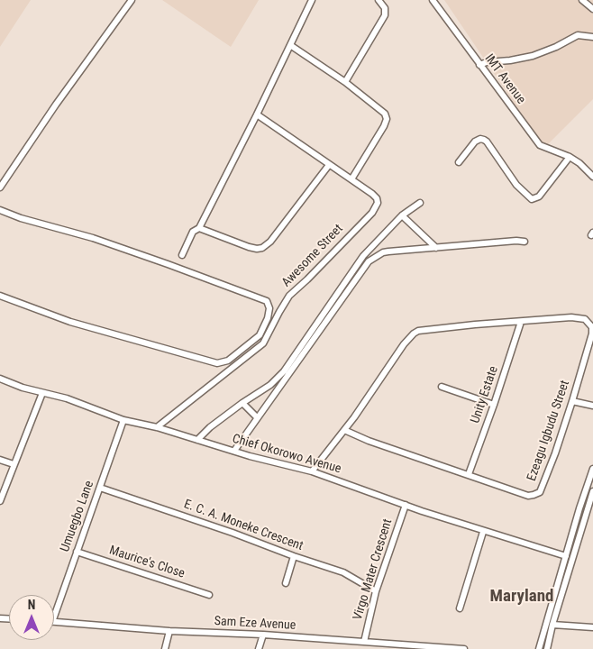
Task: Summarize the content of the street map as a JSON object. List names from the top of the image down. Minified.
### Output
{"streets":{"street":["IMT Avenue","Awesome Street","Unity Estate","Ezeagu Igbudu Street","Chief Okorowo Avenue","Umuegbo Lane","E. C. A. Moneke Crescent","Maurice's Close","Virgo Mater Crescent","Sam Eze Avenue"]},"crossings":[["Awesome Street","Chief Okorowo Avenue"],["Unity Estate","Ezeagu Igbudu Street"],["Chief Okorowo Avenue","Umuegbo Lane"],["Chief Okorowo Avenue","Virgo Mater Crescent"],["Umuegbo Lane","E. C. A. Moneke Crescent"],["Umuegbo Lane","Maurice's Close"],["E. C. A. Moneke Crescent","Virgo Mater Crescent"],["Virgo Mater Crescent","Sam Eze Avenue"]],"districts":["Maryland"],"north":"top"}
